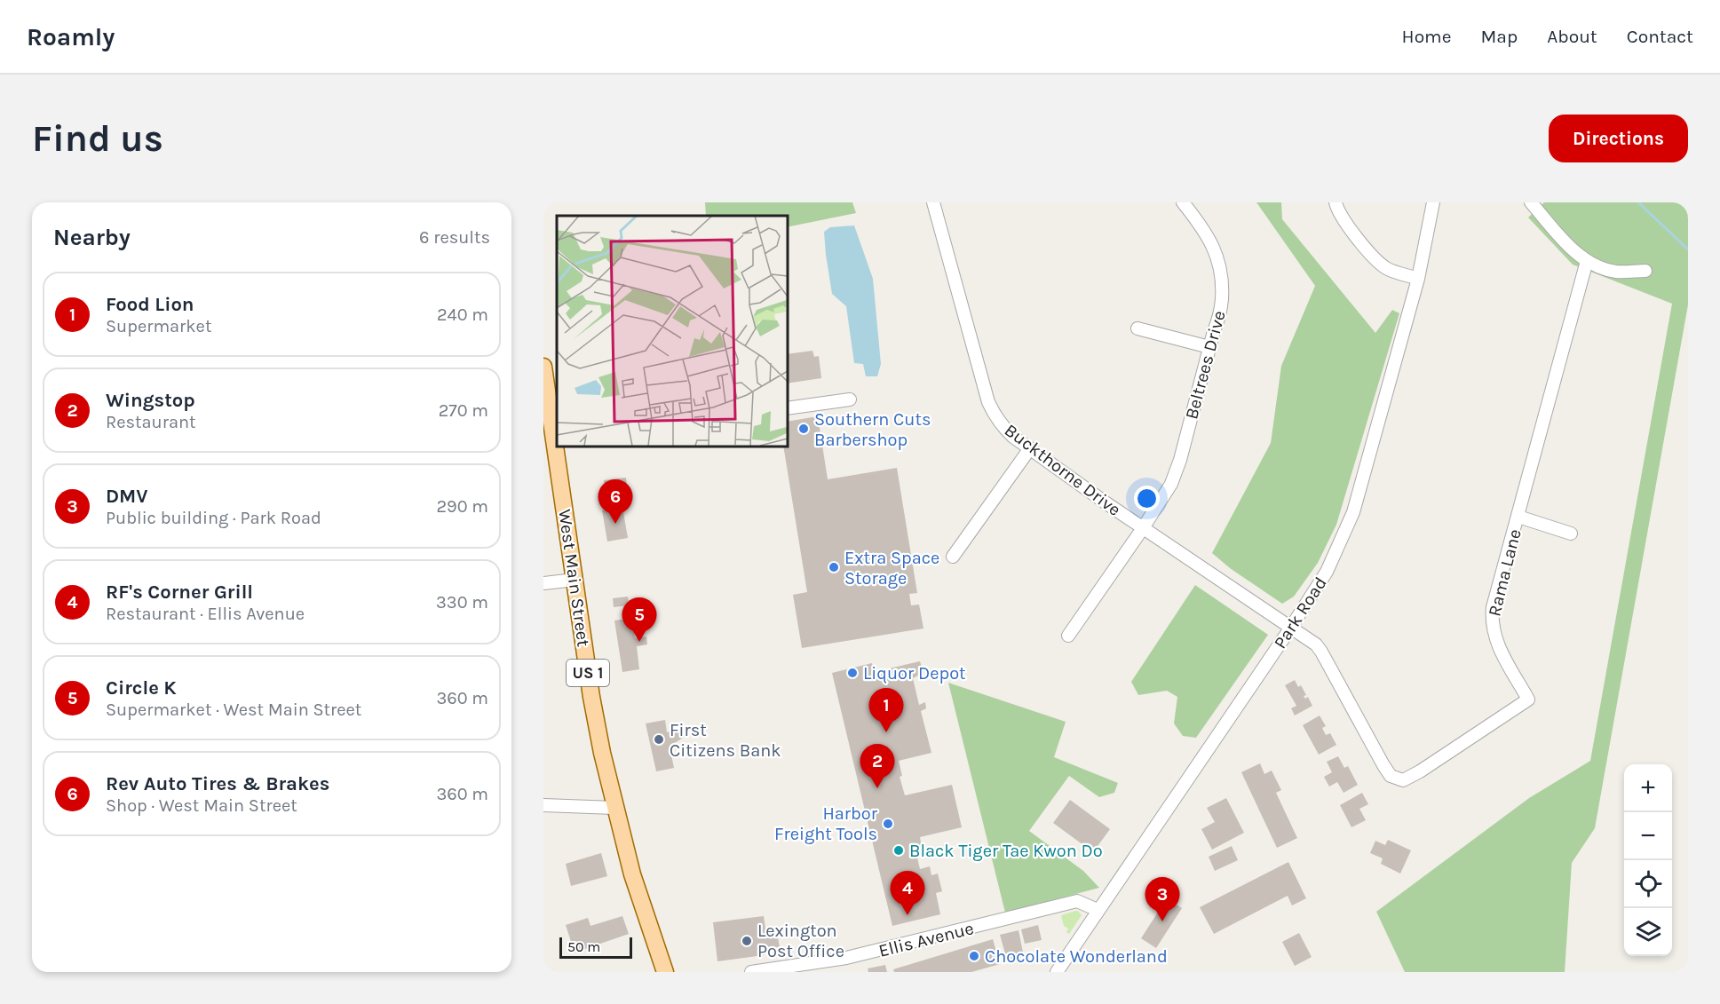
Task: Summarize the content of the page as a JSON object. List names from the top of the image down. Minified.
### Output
{"streets":{"main road":["West Main Street","US 1"],"street":["Beltrees Drive","Buckthorne Drive","Rama Lane","Park Road","Ellis Avenue"]},"crossings":[["Beltrees Drive","Buckthorne Drive"],["Buckthorne Drive","Rama Lane"],["Buckthorne Drive","Park Road"],["Rama Lane","Park Road"],["Park Road","Ellis Avenue"]],"places":["Southern Cuts Barbershop","Extra Space Storage","Liquor Depot","First Citizens Bank","Harbor Freight Tools","Black Tiger Tae Kwon Do","Lexington Post Office","Chocolate Wonderland"],"scale_bar":"50 m","page":{"header":"Roamly","nav":["Home","Map","About","Contact"],"buttons":"Directions","title":"Find us","heading":["Nearby","6 results"],"list":[{"mark":"1","name":"Food Lion","note":"Supermarket","value":"240 m"},{"mark":"2","name":"Wingstop","note":"Restaurant","value":"270 m"},{"mark":"3","name":"DMV","note":"Public building · Park Road","value":"290 m"},{"mark":"4","name":"RF's Corner Grill","note":"Restaurant · Ellis Avenue","value":"330 m"},{"mark":"5","name":"Circle K","note":"Supermarket · West Main Street","value":"360 m"},{"mark":"6","name":"Rev Auto Tires & Brakes","note":"Shop · West Main Street","value":"360 m"}],"pins":["6","5","1","2","4","3"],"map_buttons":["+","−"],"scale":"50 m"}}
